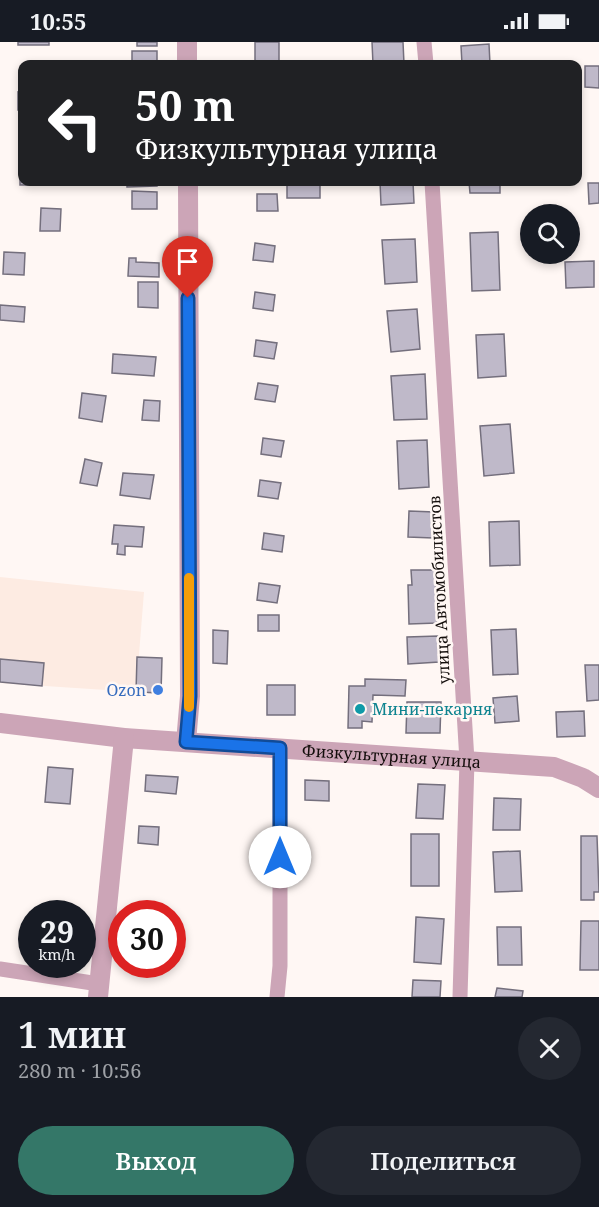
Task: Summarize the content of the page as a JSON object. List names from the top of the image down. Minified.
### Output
{"streets":{"street":["улица Автомобилистов","Физкультурная улица"]},"crossings":[["улица Автомобилистов","Физкультурная улица"]],"places":["Ozon","Мини-пекарня"],"page":{"status":"10:55","turn":["50 m","Физкультурная улица"],"speed":"29 km/h","limit":"30","heading":["1 мин","280 m · 10:56"],"buttons":["Выход","Поделиться"]}}
